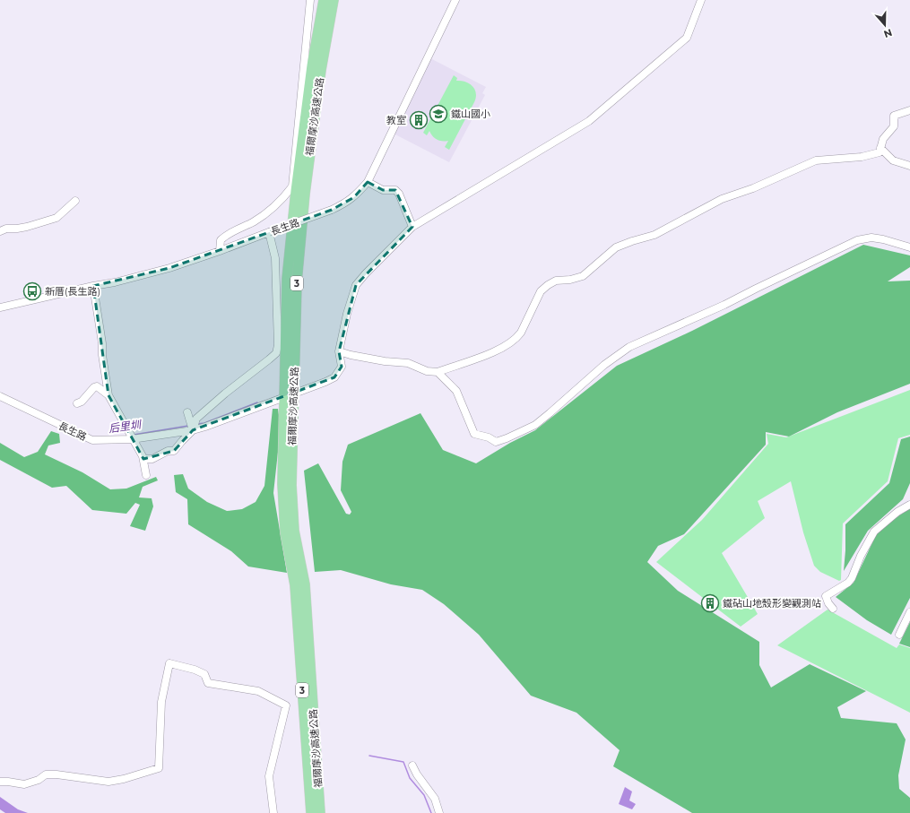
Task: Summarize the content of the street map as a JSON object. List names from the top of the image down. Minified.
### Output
{"streets":{"highway":["福爾摩沙高速公路","3"],"street":["長生路"]},"water":["后里圳"],"places":{"school or university":["鐵山國小"],"building":["教室","鐵砧山地殼形變觀測站"],"bus stop":["新厝(長生路)"]},"north":"bottom"}
